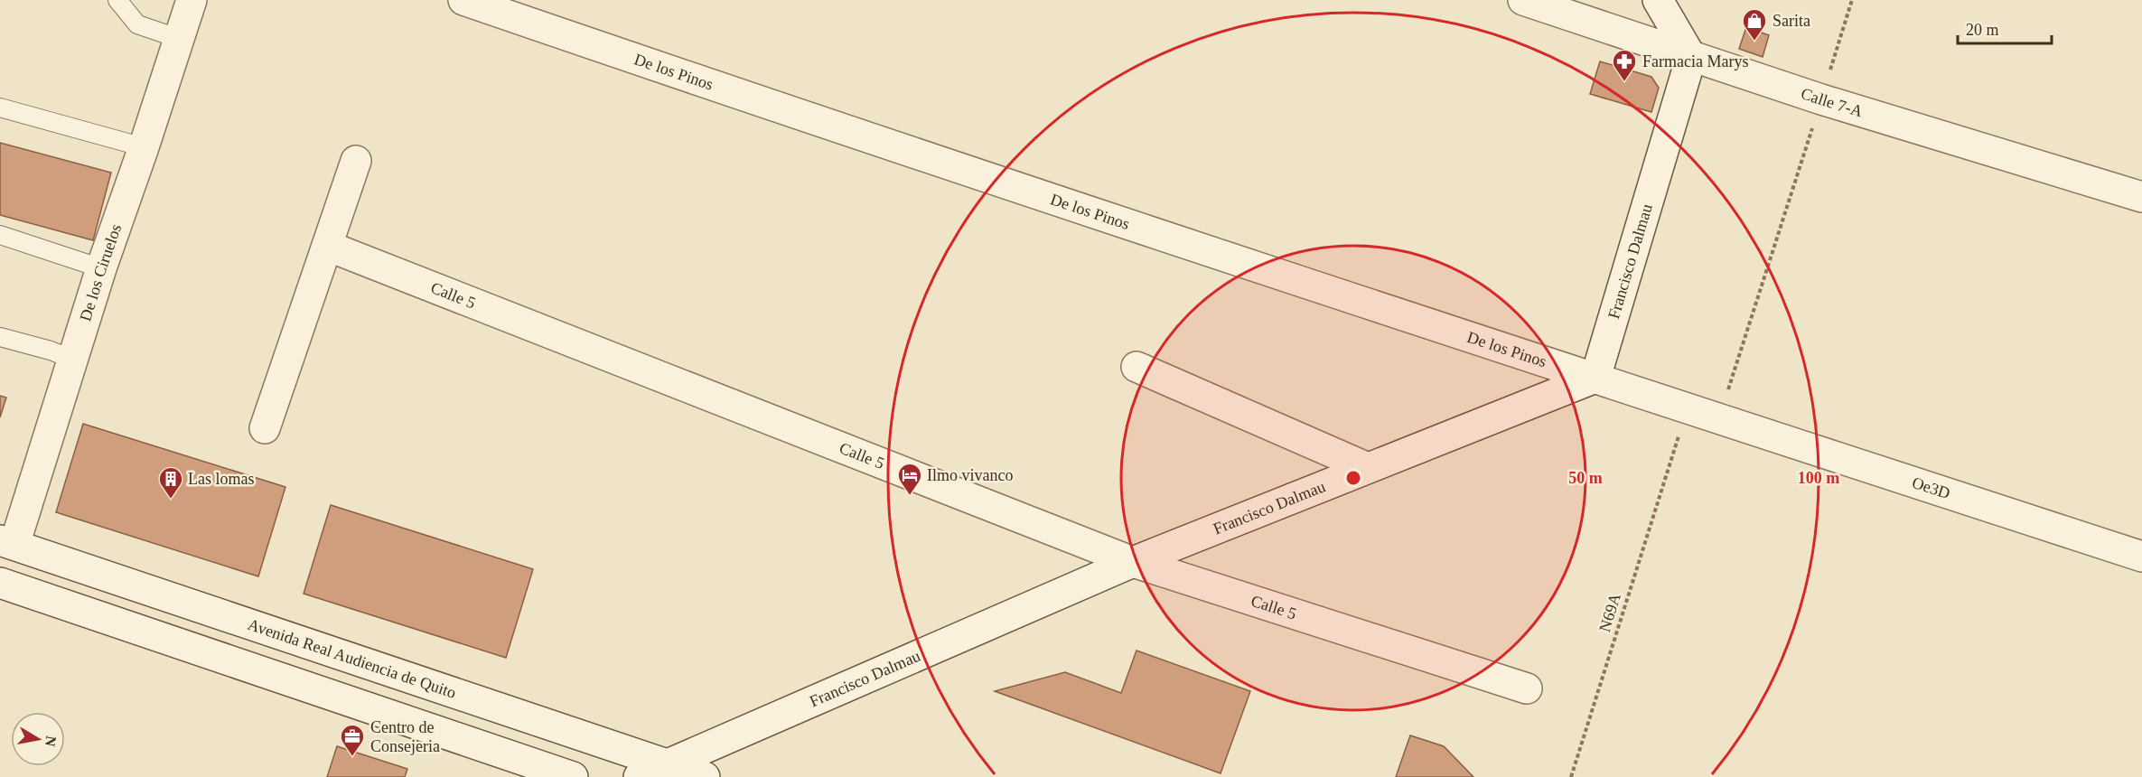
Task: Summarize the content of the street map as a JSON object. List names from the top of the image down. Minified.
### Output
{"streets":{"street":["De los Pinos","Calle 7-A","Francisco Dalmau","De los Ciruelos","Calle 5","Oe3D","Avenida Real Audiencia de Quito"],"path":["N69A"]},"crossings":[["De los Pinos","Francisco Dalmau"],["De los Pinos","Oe3D"],["Calle 7-A","Francisco Dalmau"],["Francisco Dalmau","Calle 5"],["Francisco Dalmau","Avenida Real Audiencia de Quito"],["De los Ciruelos","Avenida Real Audiencia de Quito"]],"places":{"shop":["Sarita"],"pharmacy":["Farmacia Marys"],"hotel":["Ilmo vivanco"],"building":["Las lomas"],"office":["Centro de Consejeria"]},"scale_bar":"20 m","north":"right","rings":["50 m","100 m"]}
